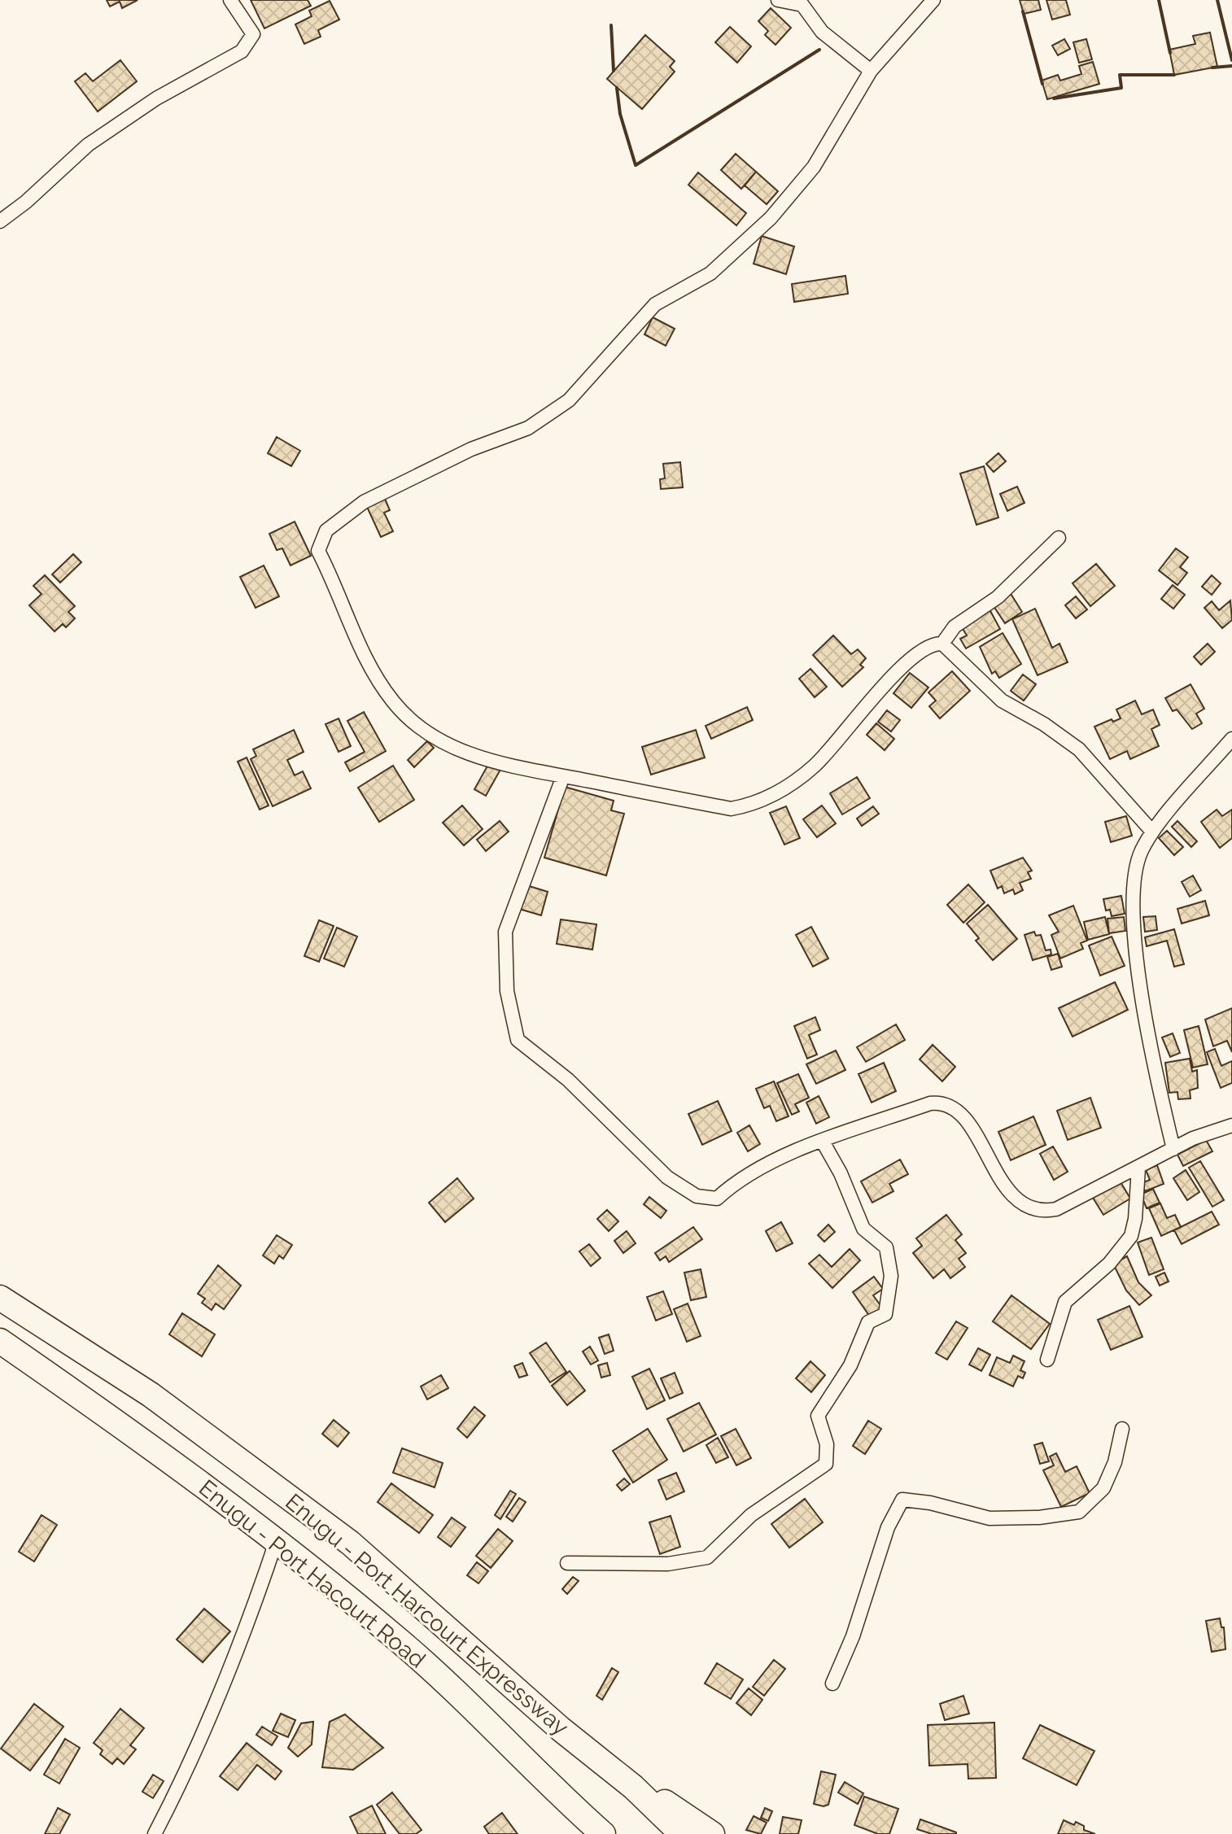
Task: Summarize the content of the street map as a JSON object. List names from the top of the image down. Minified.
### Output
{"streets":{"highway":["Enugu - Port Hacourt Road","Enugu - Port Harcourt Expressway"]}}
